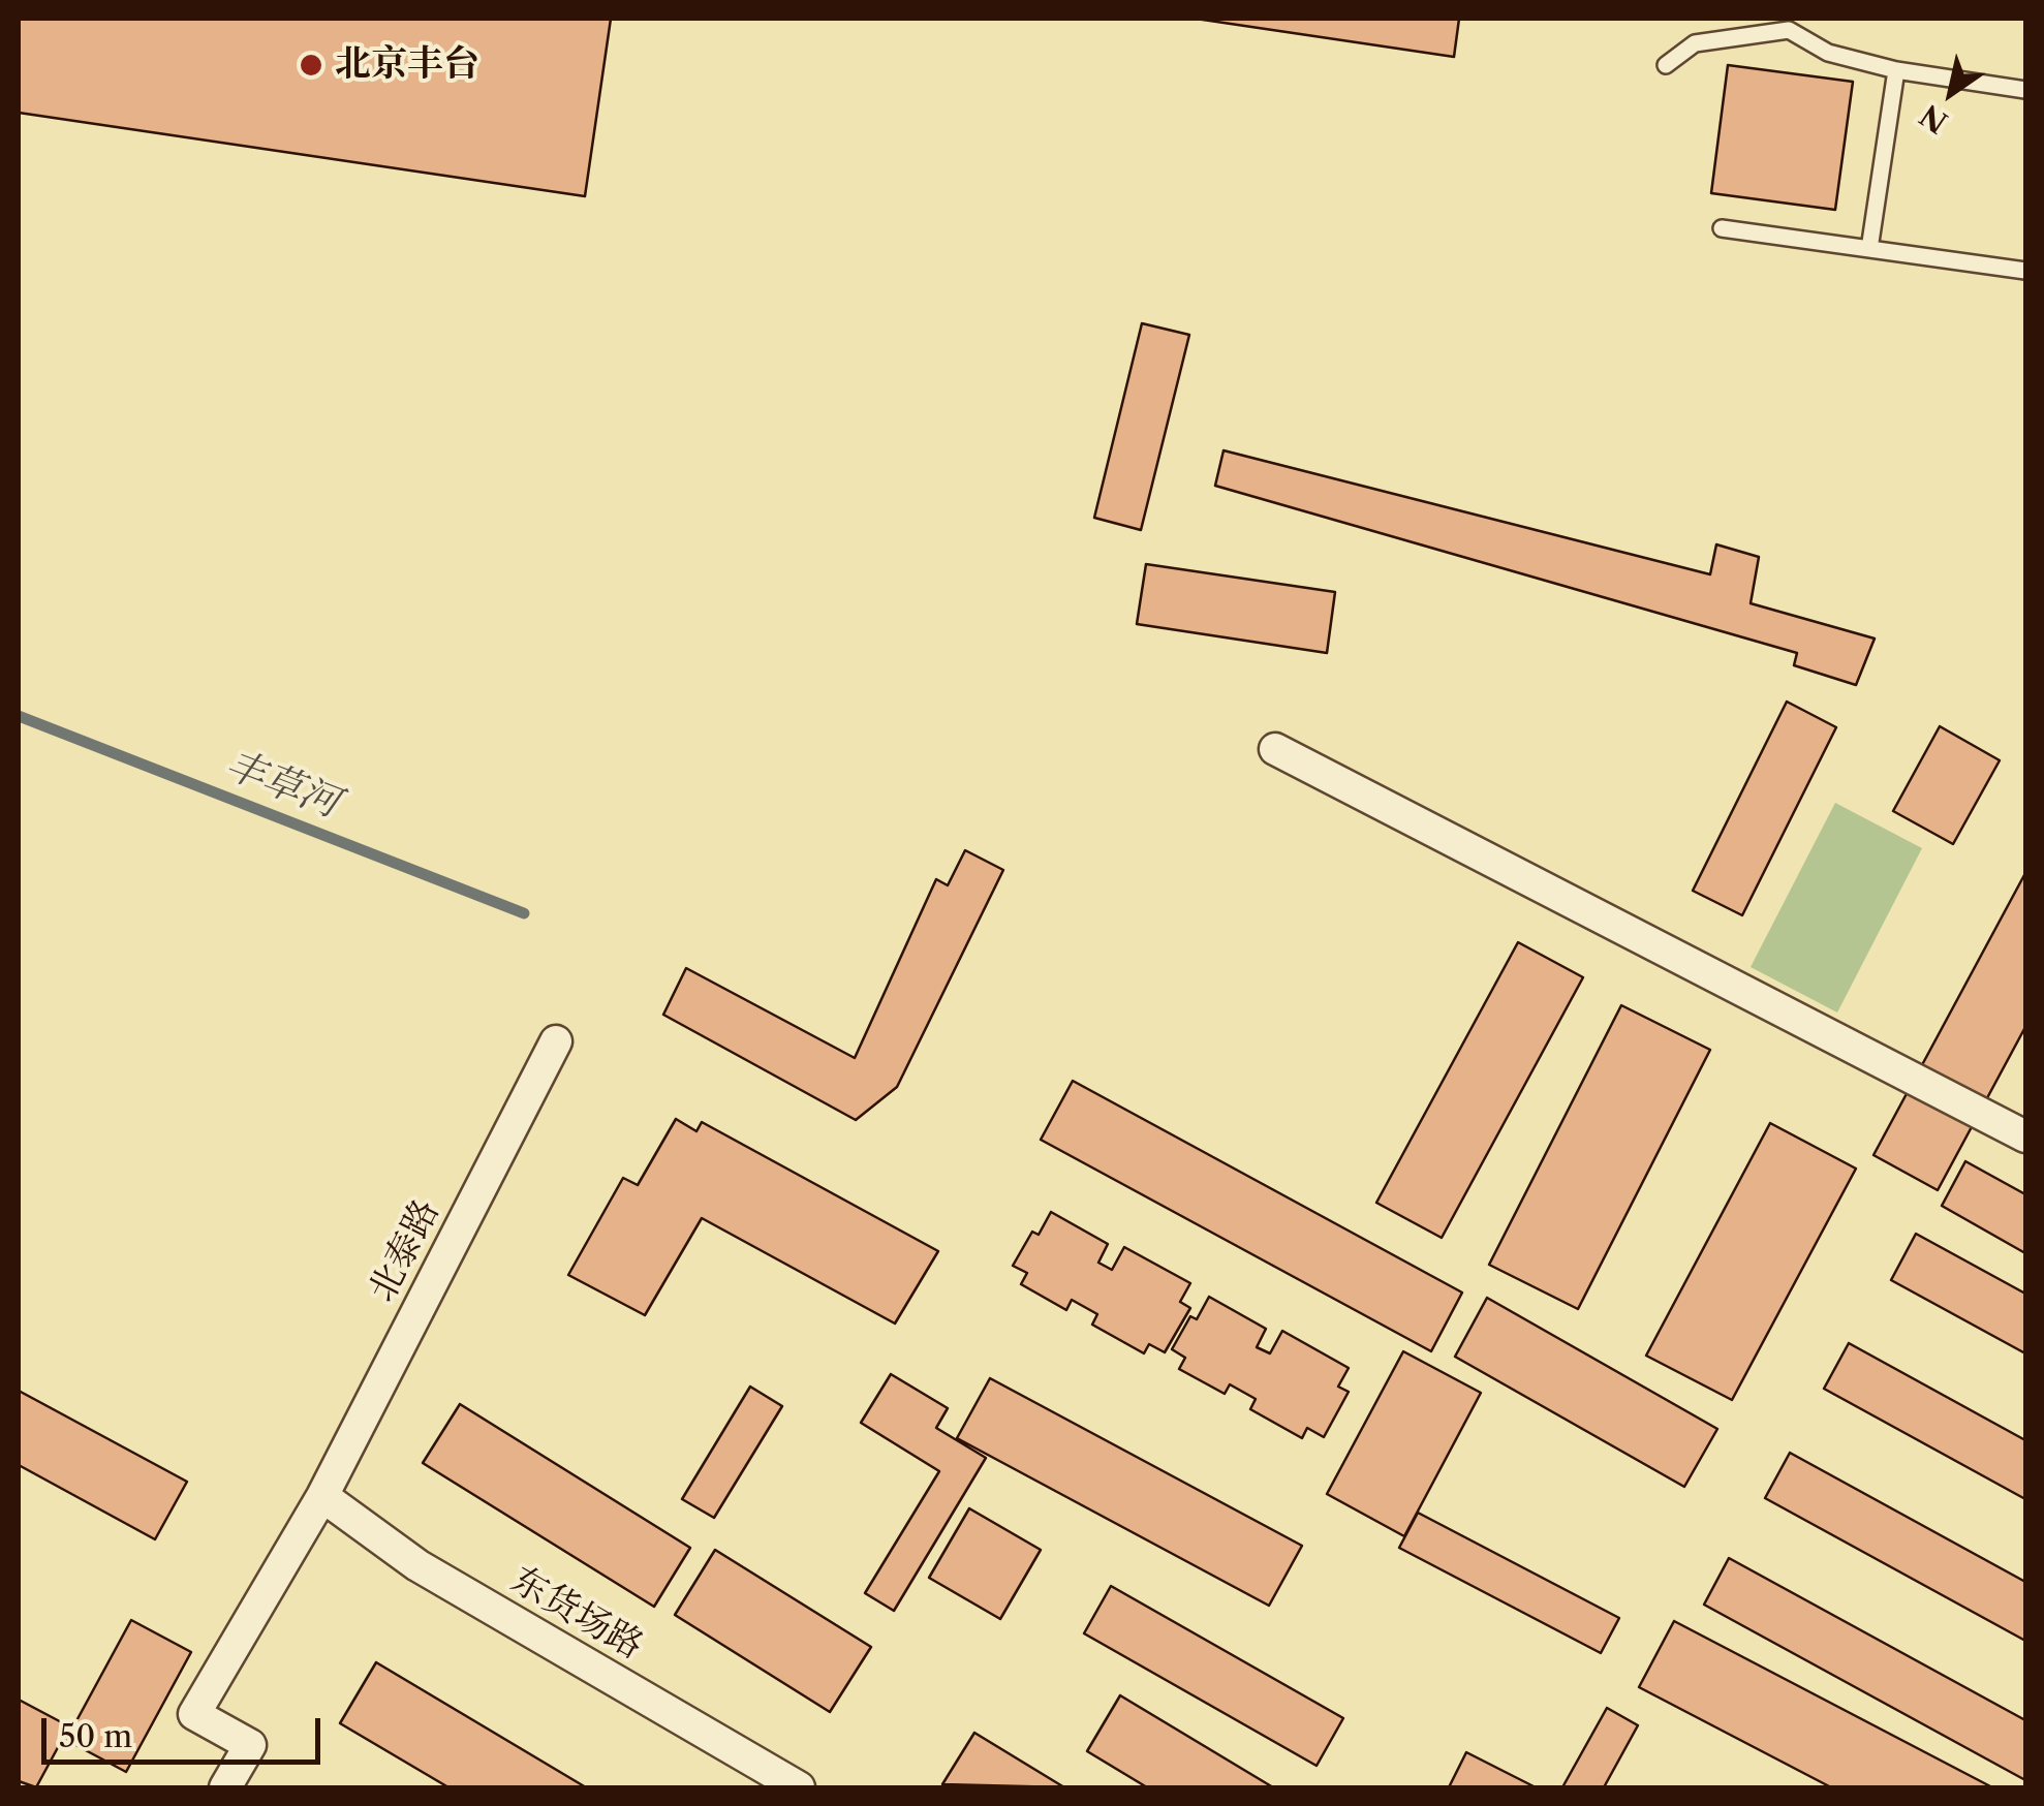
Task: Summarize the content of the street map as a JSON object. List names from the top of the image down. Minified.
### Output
{"streets":{"street":["北泰路","东货场路"]},"crossings":[["北泰路","东货场路"]],"water":["丰草河"],"places":["北京丰台"],"scale_bar":"50 m","north":"bottom left"}
